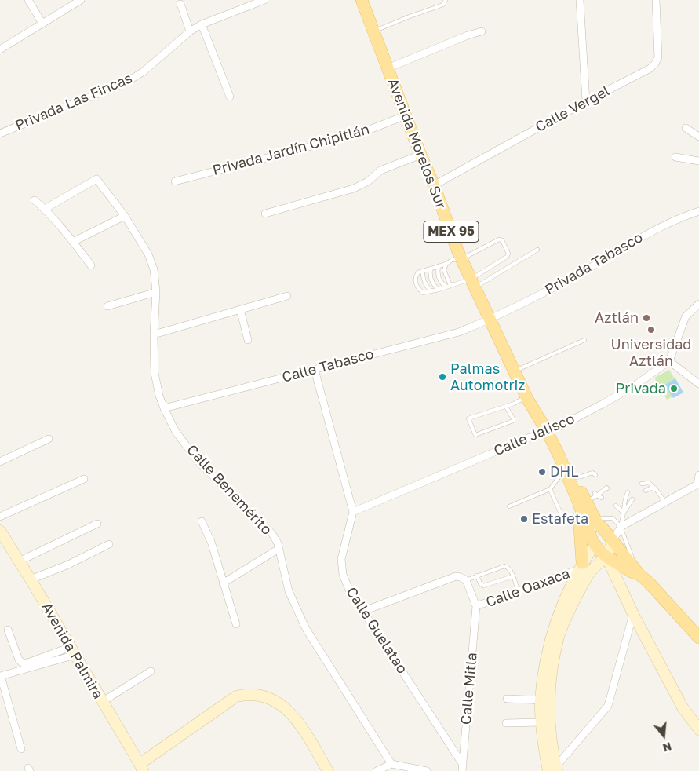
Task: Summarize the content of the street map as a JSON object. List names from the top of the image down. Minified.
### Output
{"streets":{"main road":["Avenida Morelos Sur","MEX 95"],"street":["Privada Las Fincas","Calle Vergel","Privada Jardín Chipitlán","Privada Tabasco","Calle Tabasco","Calle Jalisco","Calle Benemérito","Calle Oaxaca","Calle Guelatao","Avenida Palmira","Calle Mitla"]},"crossings":[["Calle Vergel","Avenida Morelos Sur"],["Avenida Morelos Sur","Privada Jardín Chipitlán"],["Avenida Morelos Sur","MEX 95"],["Avenida Morelos Sur","Privada Tabasco"],["Avenida Morelos Sur","Calle Tabasco"],["Avenida Morelos Sur","Calle Jalisco"],["Privada Tabasco","Calle Tabasco"],["Calle Tabasco","Calle Benemérito"],["Calle Tabasco","Calle Guelatao"],["Calle Jalisco","Calle Guelatao"],["Calle Oaxaca","Calle Mitla"],["Calle Guelatao","Calle Mitla"]],"places":["Aztlán","Universidad Aztlán","Palmas Automotriz","Privada","DHL","Estafeta"],"north":"bottom"}
